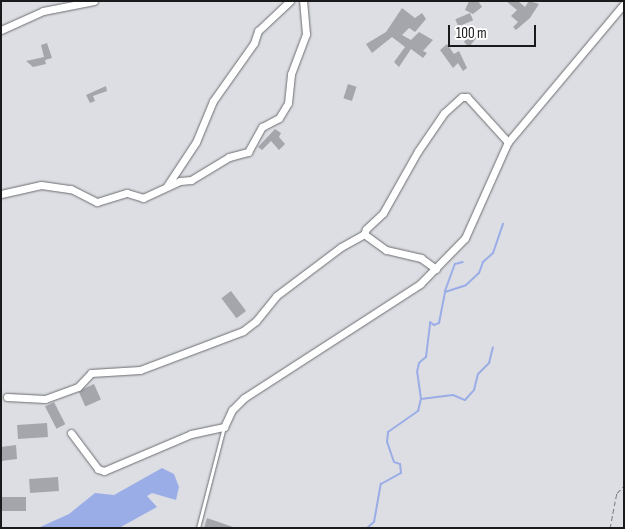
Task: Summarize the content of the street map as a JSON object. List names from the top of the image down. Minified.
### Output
{"scale_bar":"100 m"}
